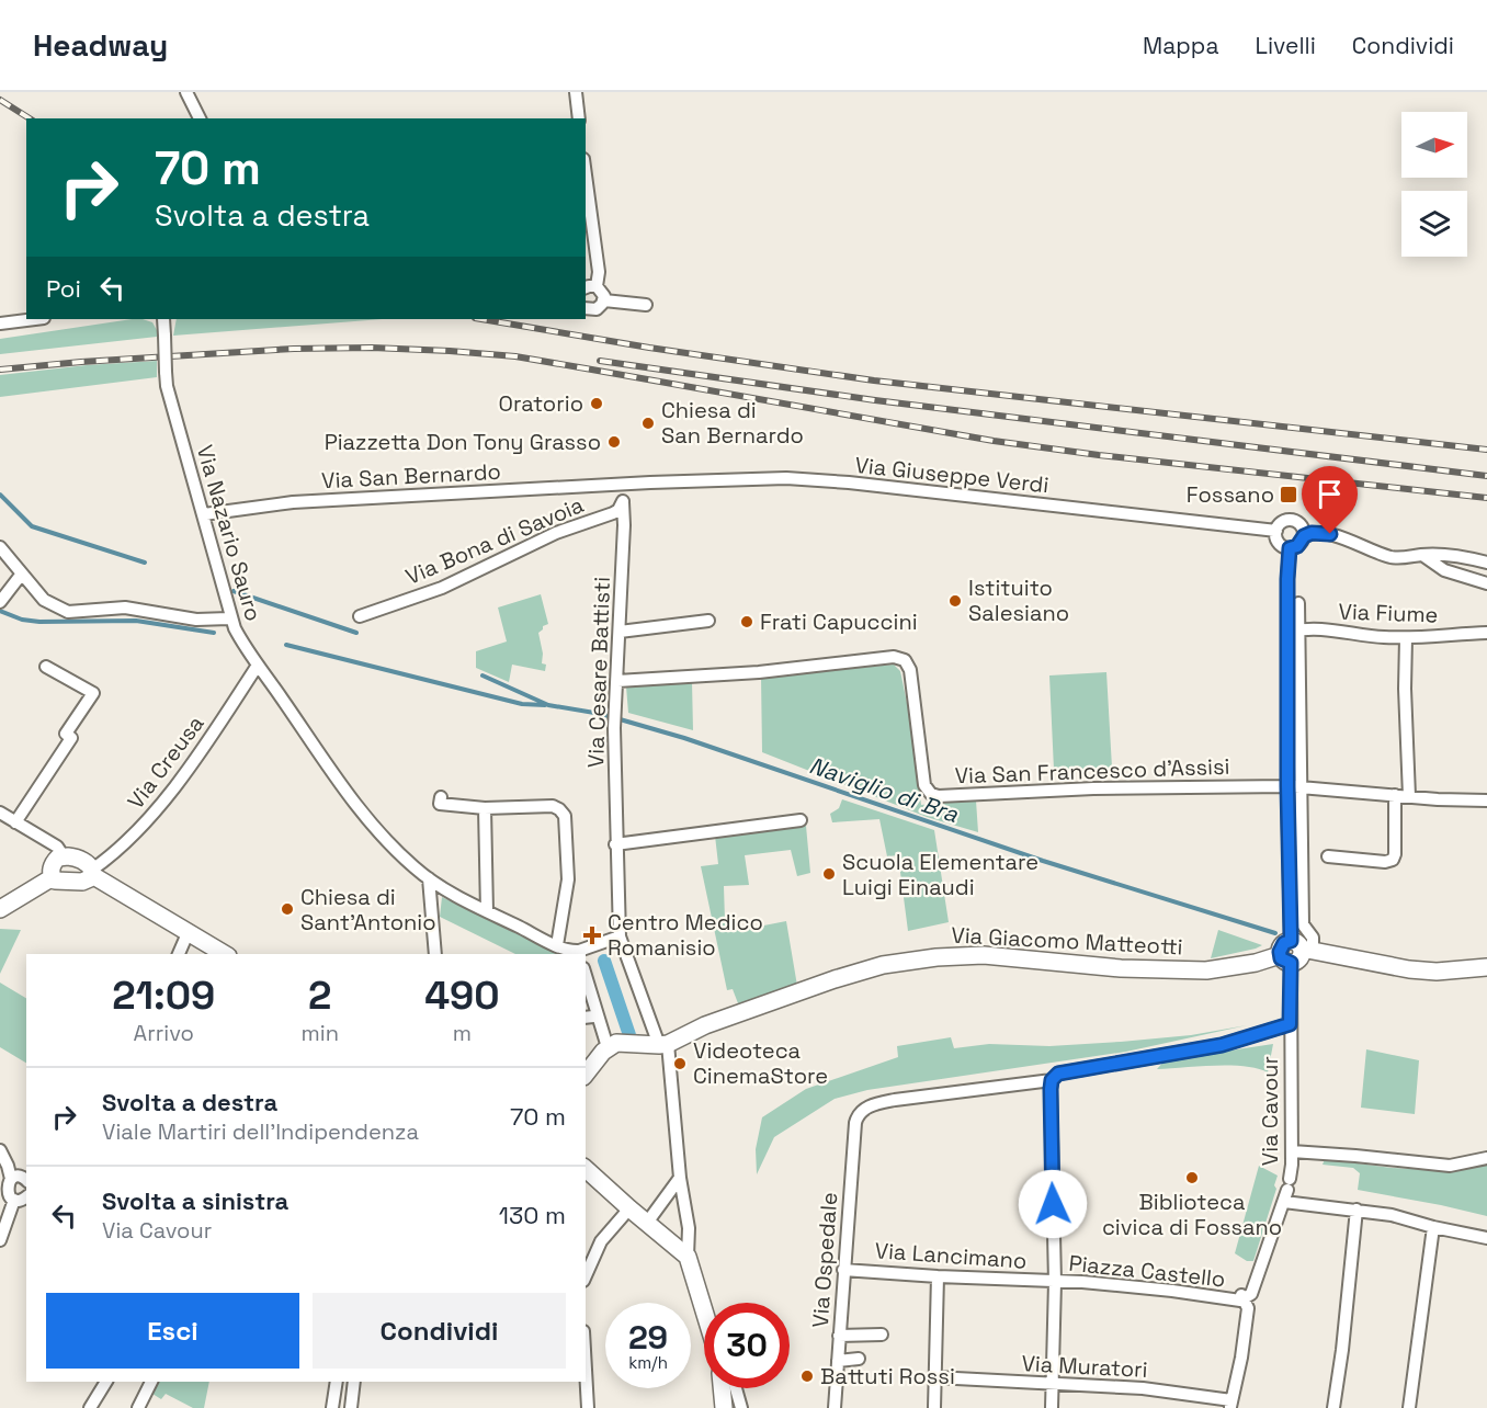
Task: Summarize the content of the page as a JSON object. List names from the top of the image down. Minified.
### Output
{"streets":{"street":["Via Giuseppe Verdi","Via San Bernardo","Via Nazario Sauro","Via Bona di Savoia","Via Fiume","Via Cesare Battisti","Via Creusa","Via San Francesco d'Assisi","Via Giacomo Matteotti","Via Cavour","Via Lancimano","Via Ospedale","Piazza Castello","Via Muratori"]},"crossings":[["Via Giuseppe Verdi","Via San Bernardo"],["Via San Bernardo","Via Nazario Sauro"],["Via Nazario Sauro","Via Creusa"],["Via Bona di Savoia","Via Cesare Battisti"],["Via Cesare Battisti","Via San Francesco d'Assisi"],["Via Cesare Battisti","Via Giacomo Matteotti"],["Via Giacomo Matteotti","Via Cavour"],["Via Cavour","Piazza Castello"],["Via Lancimano","Via Ospedale"],["Via Lancimano","Piazza Castello"],["Via Ospedale","Piazza Castello"]],"water":["Naviglio di Bra"],"places":{"other":["Oratorio","Chiesa di San Bernardo","Piazzetta Don Tony Grasso","Istituito Salesiano","Frati Capuccini","Scuola Elementare Luigi Einaudi","Chiesa di Sant'Antonio","Videoteca CinemaStore","Biblioteca civica di Fossano","Battuti Rossi"],"transit":["Fossano"],"health":["Centro Medico Romanisio"]},"north":"right","page":{"header":"Headway","nav":["Mappa","Livelli","Condividi"],"turn":["70 m","Svolta a destra"],"then":"Poi","eta":["21:09","Arrivo","2","min","490","m"],"list":[{"name":"Svolta a destra","note":"Viale Martiri dell'Indipendenza","value":"70 m"},{"name":"Svolta a sinistra","note":"Via Cavour","value":"130 m"}],"buttons":["Esci","Condividi"],"speed":"29 km/h","limit":"30"}}
